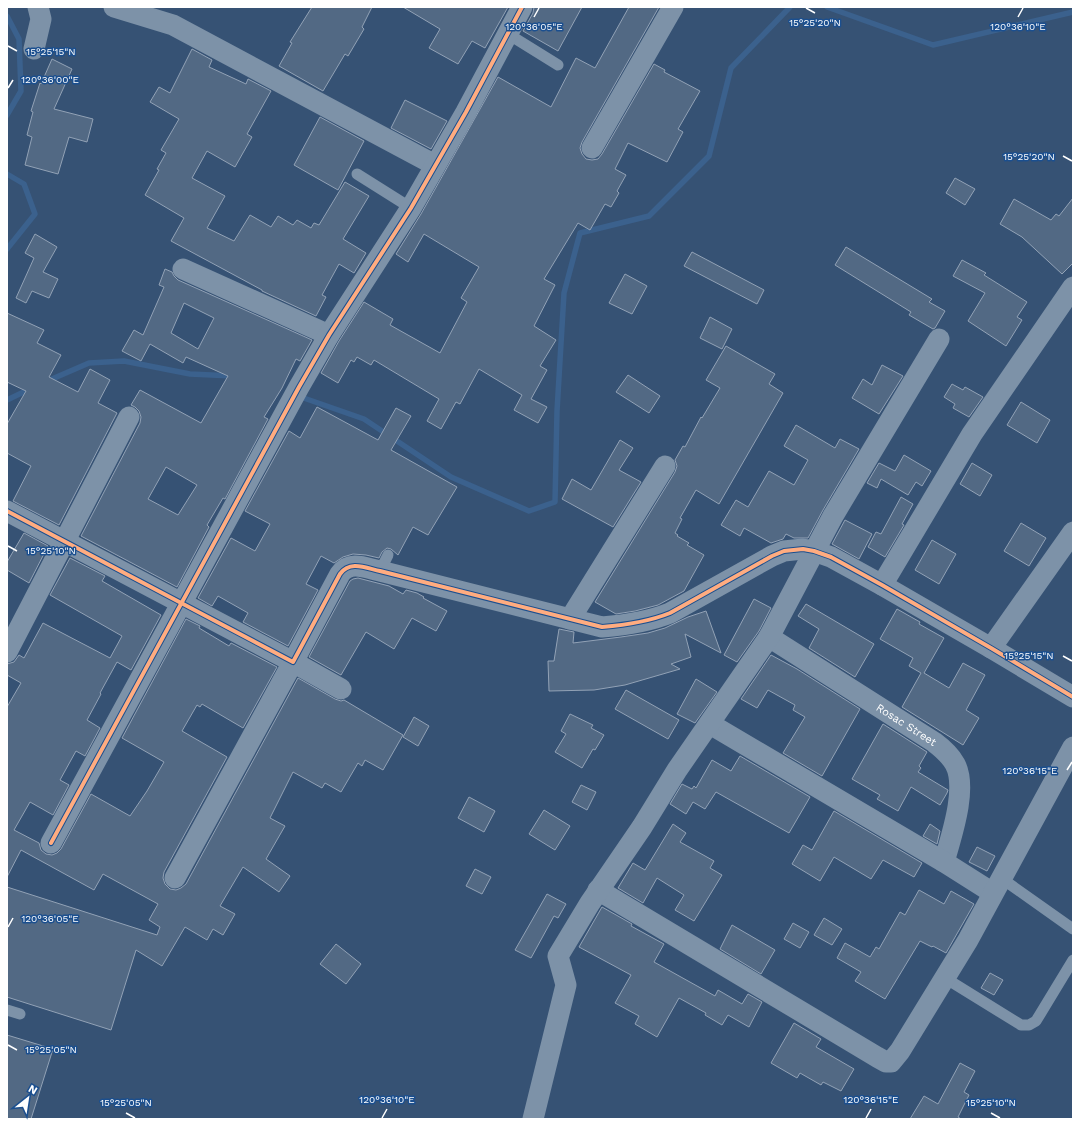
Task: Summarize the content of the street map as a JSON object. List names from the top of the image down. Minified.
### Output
{"streets":{"street":["Rosac Street"]},"north":"top right","coordinates":["15°25'20\"N","120°36'05\"E","120°36'10\"E","15°25'15\"N","120°36'00\"E","15°25'10\"N","120°36'15\"E","15°25'05\"N"]}
